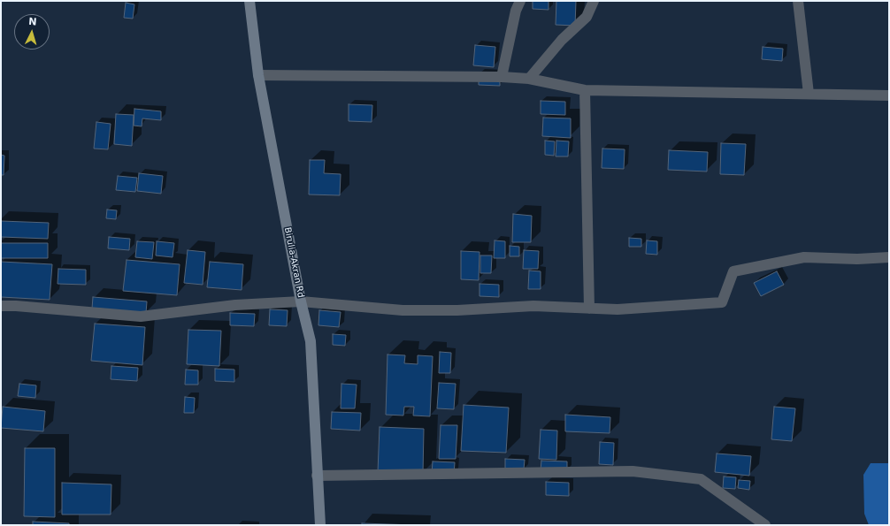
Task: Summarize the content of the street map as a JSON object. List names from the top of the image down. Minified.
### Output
{"streets":{"street":["Birulia-Akran Rd"]},"north":"top"}
